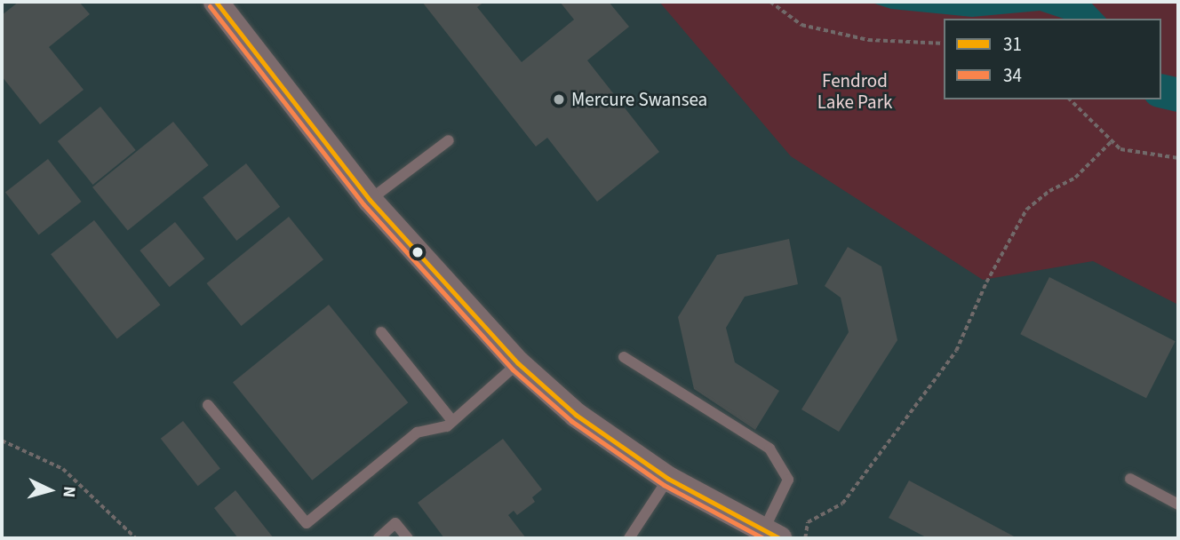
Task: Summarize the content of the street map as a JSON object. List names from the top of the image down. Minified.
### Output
{"parks":["Fendrod Lake Park"],"places":["Mercure Swansea"],"lines":["transit line 31","transit line 34"],"legend":["31","34"],"north":"right"}
